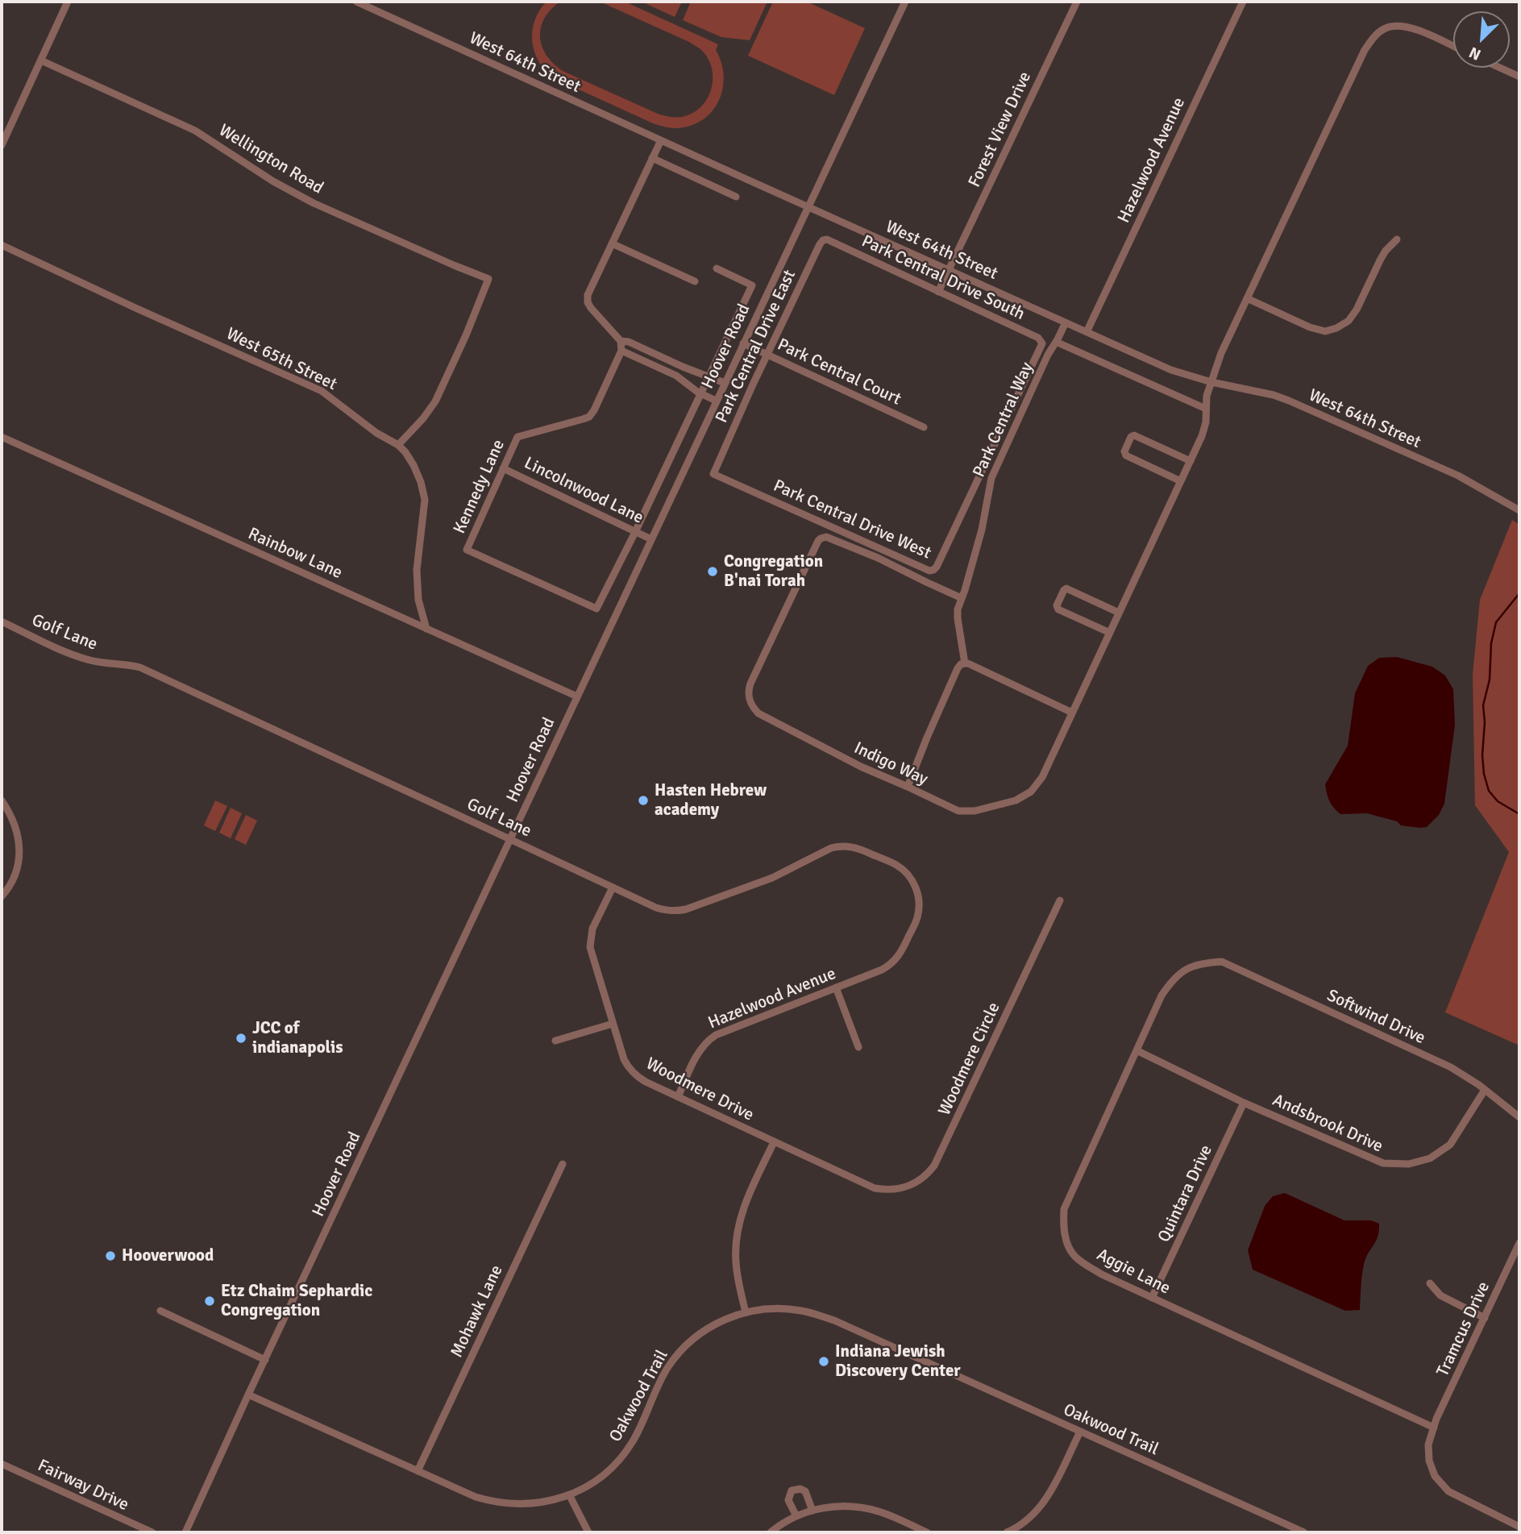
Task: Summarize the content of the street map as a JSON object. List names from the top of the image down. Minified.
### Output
{"streets":{"street":["West 64th Street","Forest View Drive","Wellington Road","Hazelwood Avenue","Park Central Drive South","Hoover Road","Park Central Drive East","West 65th Street","Park Central Court","Park Central Way","Kennedy Lane","Lincolnwood Lane","Park Central Drive West","Rainbow Lane","Golf Lane","Indigo Way","Softwind Drive","Woodmere Circle","Woodmere Drive","Andsbrook Drive","Quintara Drive","Aggie Lane","Mohawk Lane","Tramcus Drive","Oakwood Trail","Fairway Drive"]},"crossings":[["West 64th Street","Forest View Drive"],["West 64th Street","Hazelwood Avenue"],["West 64th Street","Hoover Road"],["West 64th Street","Park Central Way"],["Forest View Drive","Park Central Drive South"],["Wellington Road","West 65th Street"],["Hazelwood Avenue","Golf Lane"],["Hazelwood Avenue","Woodmere Drive"],["Park Central Drive South","Park Central Drive East"],["Park Central Drive South","Park Central Drive West"],["Hoover Road","Park Central Court"],["Hoover Road","Kennedy Lane"],["Hoover Road","Lincolnwood Lane"],["Hoover Road","Rainbow Lane"],["Hoover Road","Golf Lane"],["Hoover Road","Oakwood Trail"],["Park Central Drive East","Park Central Court"],["Park Central Drive East","Park Central Drive West"],["West 65th Street","Rainbow Lane"],["Park Central Way","Indigo Way"],["Kennedy Lane","Lincolnwood Lane"],["Golf Lane","Woodmere Drive"],["Softwind Drive","Andsbrook Drive"],["Softwind Drive","Aggie Lane"],["Woodmere Circle","Woodmere Drive"],["Andsbrook Drive","Quintara Drive"],["Andsbrook Drive","Aggie Lane"],["Quintara Drive","Aggie Lane"],["Aggie Lane","Tramcus Drive"],["Mohawk Lane","Oakwood Trail"]],"places":["Congregation B'nai Torah","Hasten Hebrew academy","JCC of indianapolis","Hooverwood","Etz Chaim Sephardic Congregation","Indiana Jewish Discovery Center"],"north":"bottom left"}
